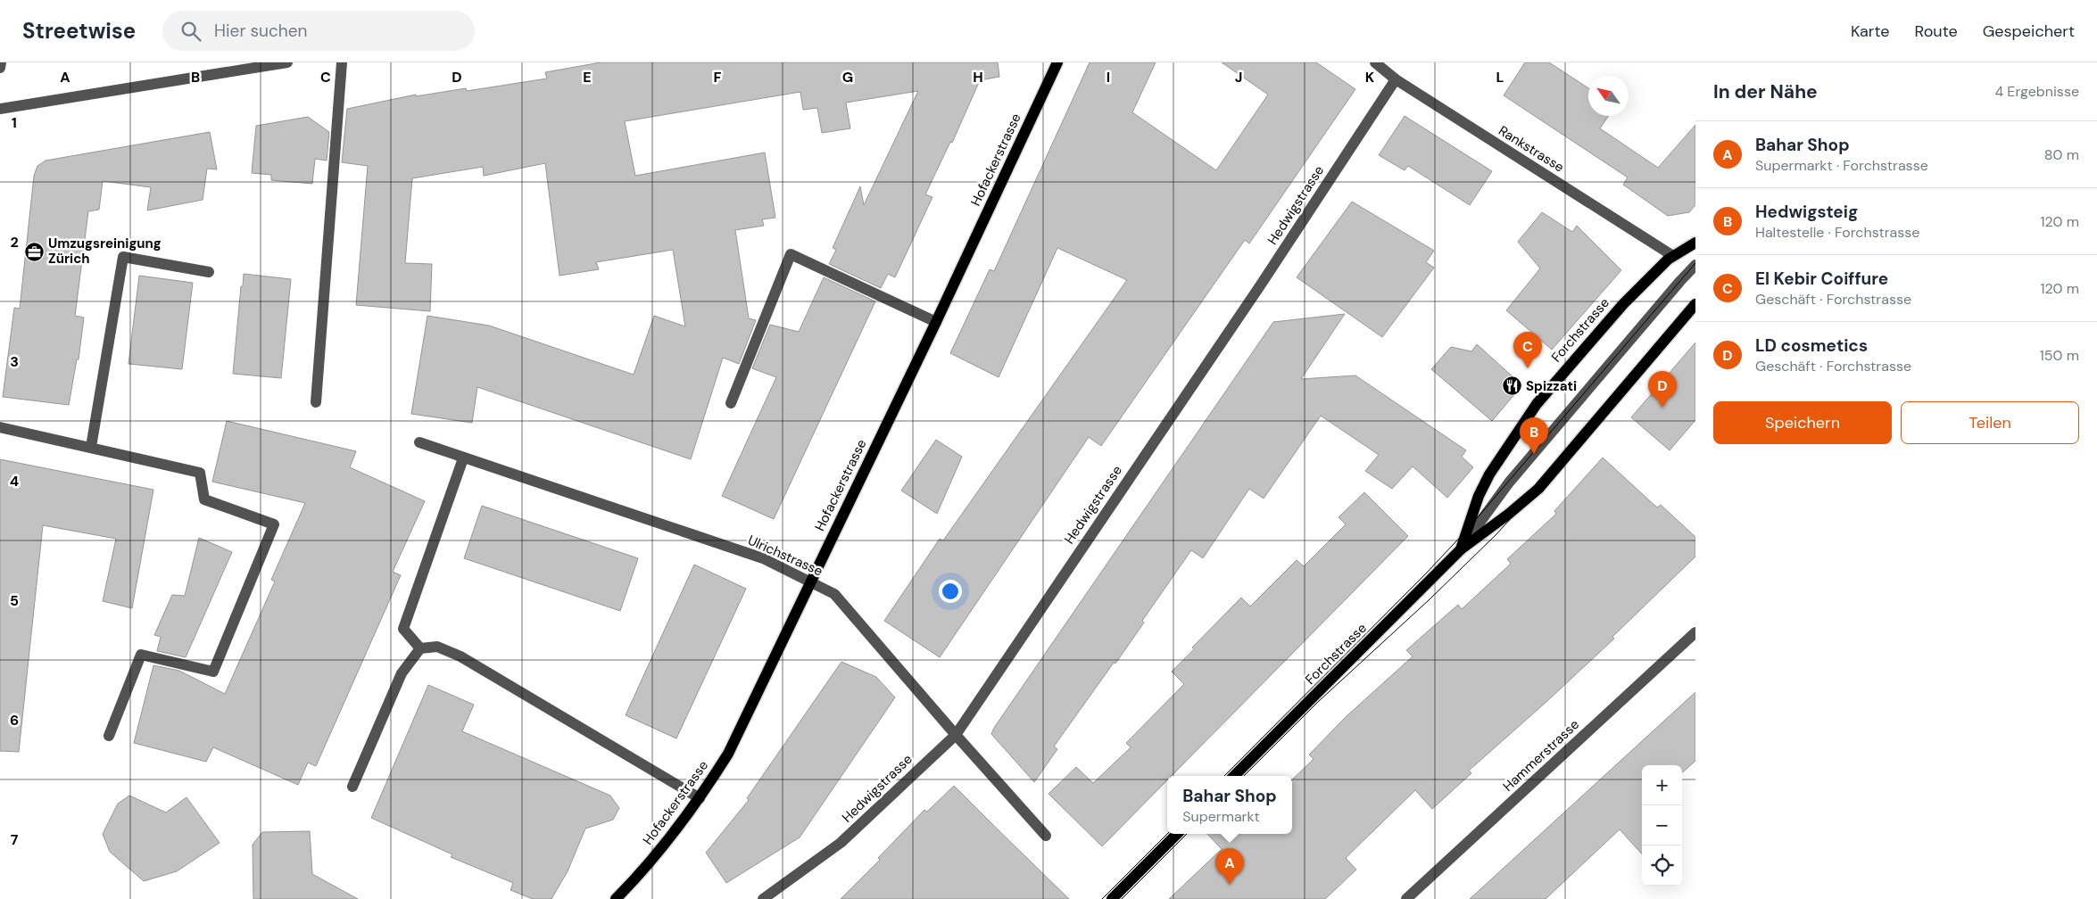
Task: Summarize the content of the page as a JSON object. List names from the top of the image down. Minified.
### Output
{"streets":{"main road":["Hofackerstrasse","Forchstrasse"],"street":["Rankstrasse","Hedwigstrasse","Ulrichstrasse","Hammerstrasse"]},"crossings":[["Rankstrasse","Hedwigstrasse"],["Rankstrasse","Forchstrasse"],["Hofackerstrasse","Ulrichstrasse"],["Hedwigstrasse","Ulrichstrasse"]],"places":{"office":["Umzugsreinigung Zürich"],"restaurant":["Spizzati"]},"north":"top left","page":{"header":"Streetwise","search":"Hier suchen","nav":["Karte","Route","Gespeichert"],"heading":["In der Nähe","4 Ergebnisse"],"list":[{"mark":"A","name":"Bahar Shop","note":"Supermarkt · Forchstrasse","value":"80 m"},{"mark":"B","name":"Hedwigsteig","note":"Haltestelle · Forchstrasse","value":"120 m"},{"mark":"C","name":"El Kebir Coiffure","note":"Geschäft · Forchstrasse","value":"120 m"},{"mark":"D","name":"LD cosmetics","note":"Geschäft · Forchstrasse","value":"150 m"}],"pins":["C","D","B","A"],"buttons":["Speichern","Teilen"],"map_buttons":["+","−"],"popup":["Bahar Shop","Supermarkt"]},"grid":{"columns":["A","B","C","D","E","F","G","H","I","J","K","L"],"rows":["1","2","3","4","5","6","7"]}}
